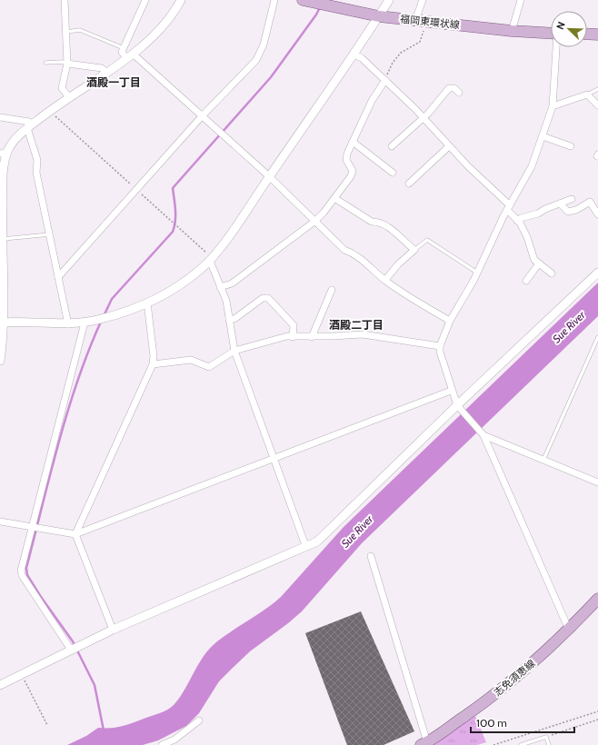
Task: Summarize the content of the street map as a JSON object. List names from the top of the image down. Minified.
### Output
{"streets":{"main road":["福岡東環状線","志免須恵線"]},"districts":["酒殿一丁目","酒殿二丁目"],"water":["Sue River"],"scale_bar":"100 m","north":"top left"}
